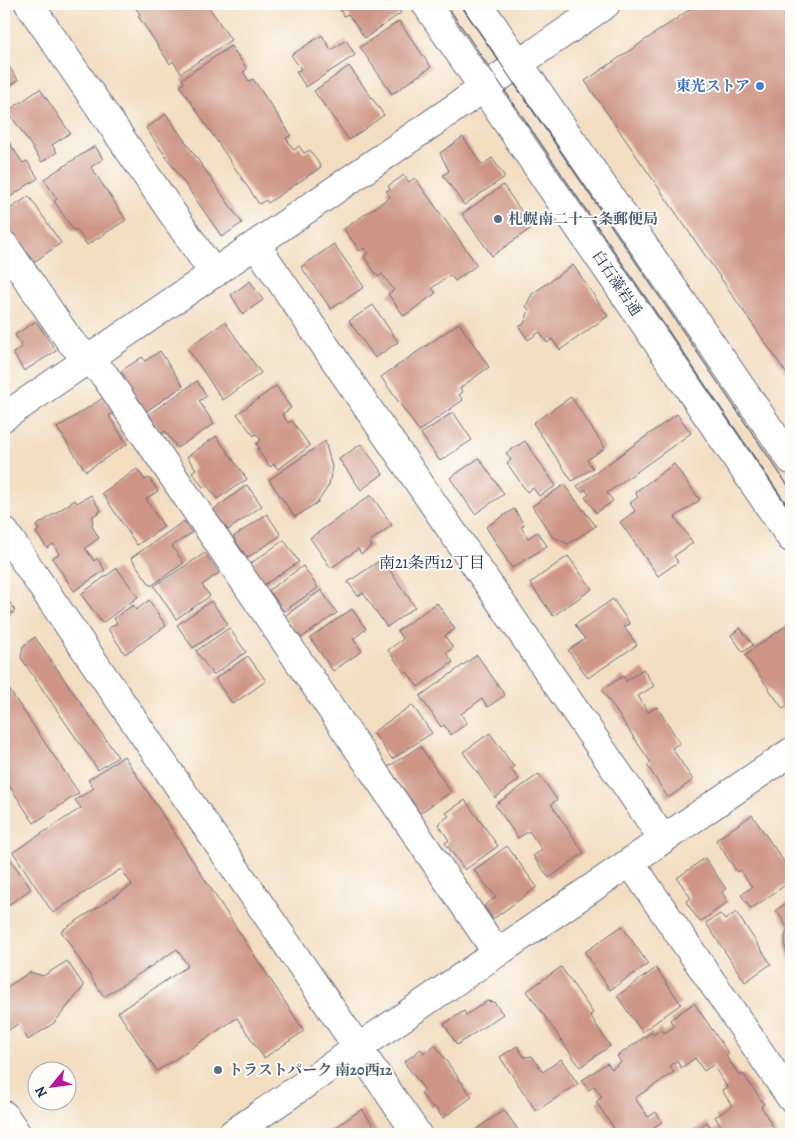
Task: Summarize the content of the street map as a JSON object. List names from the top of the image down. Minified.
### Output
{"streets":{"street":["白石藻岩通"]},"districts":["南21条西12丁目"],"places":["東光ストア","札幌南二十一条郵便局","トラストパーク 南20西12"],"north":"bottom left"}
